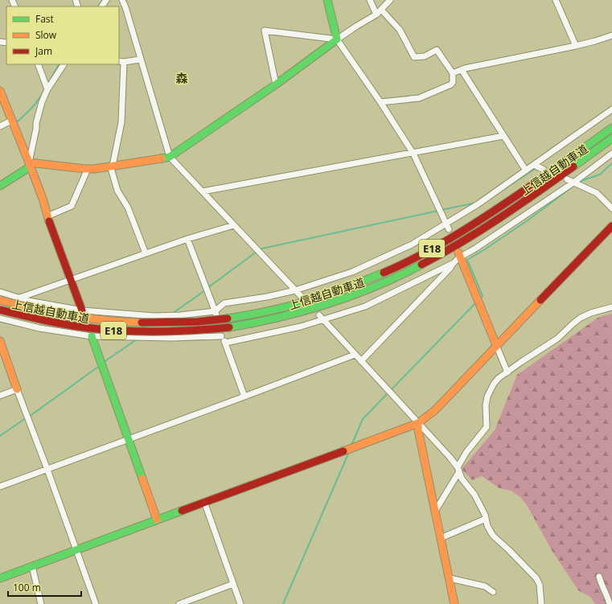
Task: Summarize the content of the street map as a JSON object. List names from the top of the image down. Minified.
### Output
{"streets":{"main road":["上信越自動車道","E18"]},"districts":["森"],"legend":["Fast","Slow","Jam"],"scale_bar":"100 m"}
